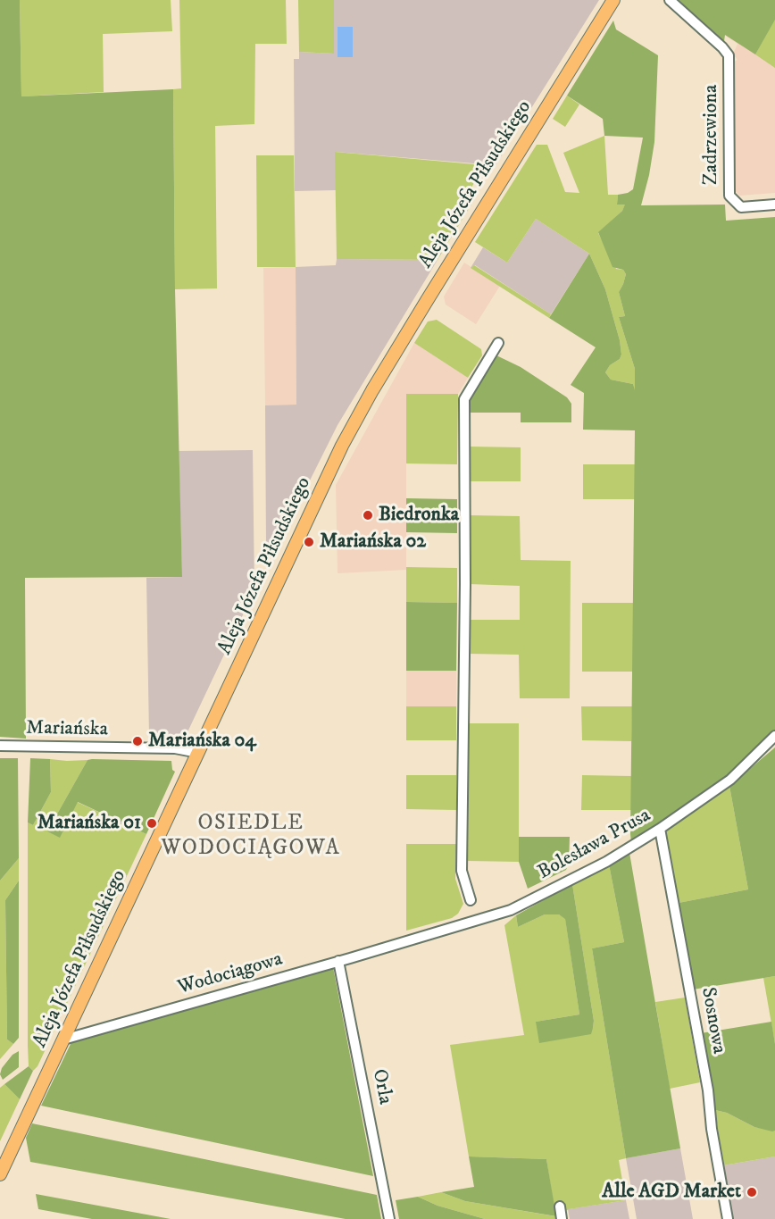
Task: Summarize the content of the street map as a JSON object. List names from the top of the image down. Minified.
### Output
{"streets":{"main road":["Aleja Józefa Piłsudskiego"],"street":["Zadrzewiona","Mariańska","Bolesława Prusa","Wodociągowa","Sosnowa","Orla"]},"crossings":[["Aleja Józefa Piłsudskiego","Mariańska"],["Aleja Józefa Piłsudskiego","Wodociągowa"],["Bolesława Prusa","Wodociągowa"],["Bolesława Prusa","Sosnowa"],["Wodociągowa","Orla"]],"districts":["OSIEDLE WODOCIĄGOWA"],"places":["Biedronka","Mariańska 02","Mariańska 04","Mariańska 01","Alle AGD Market"]}
